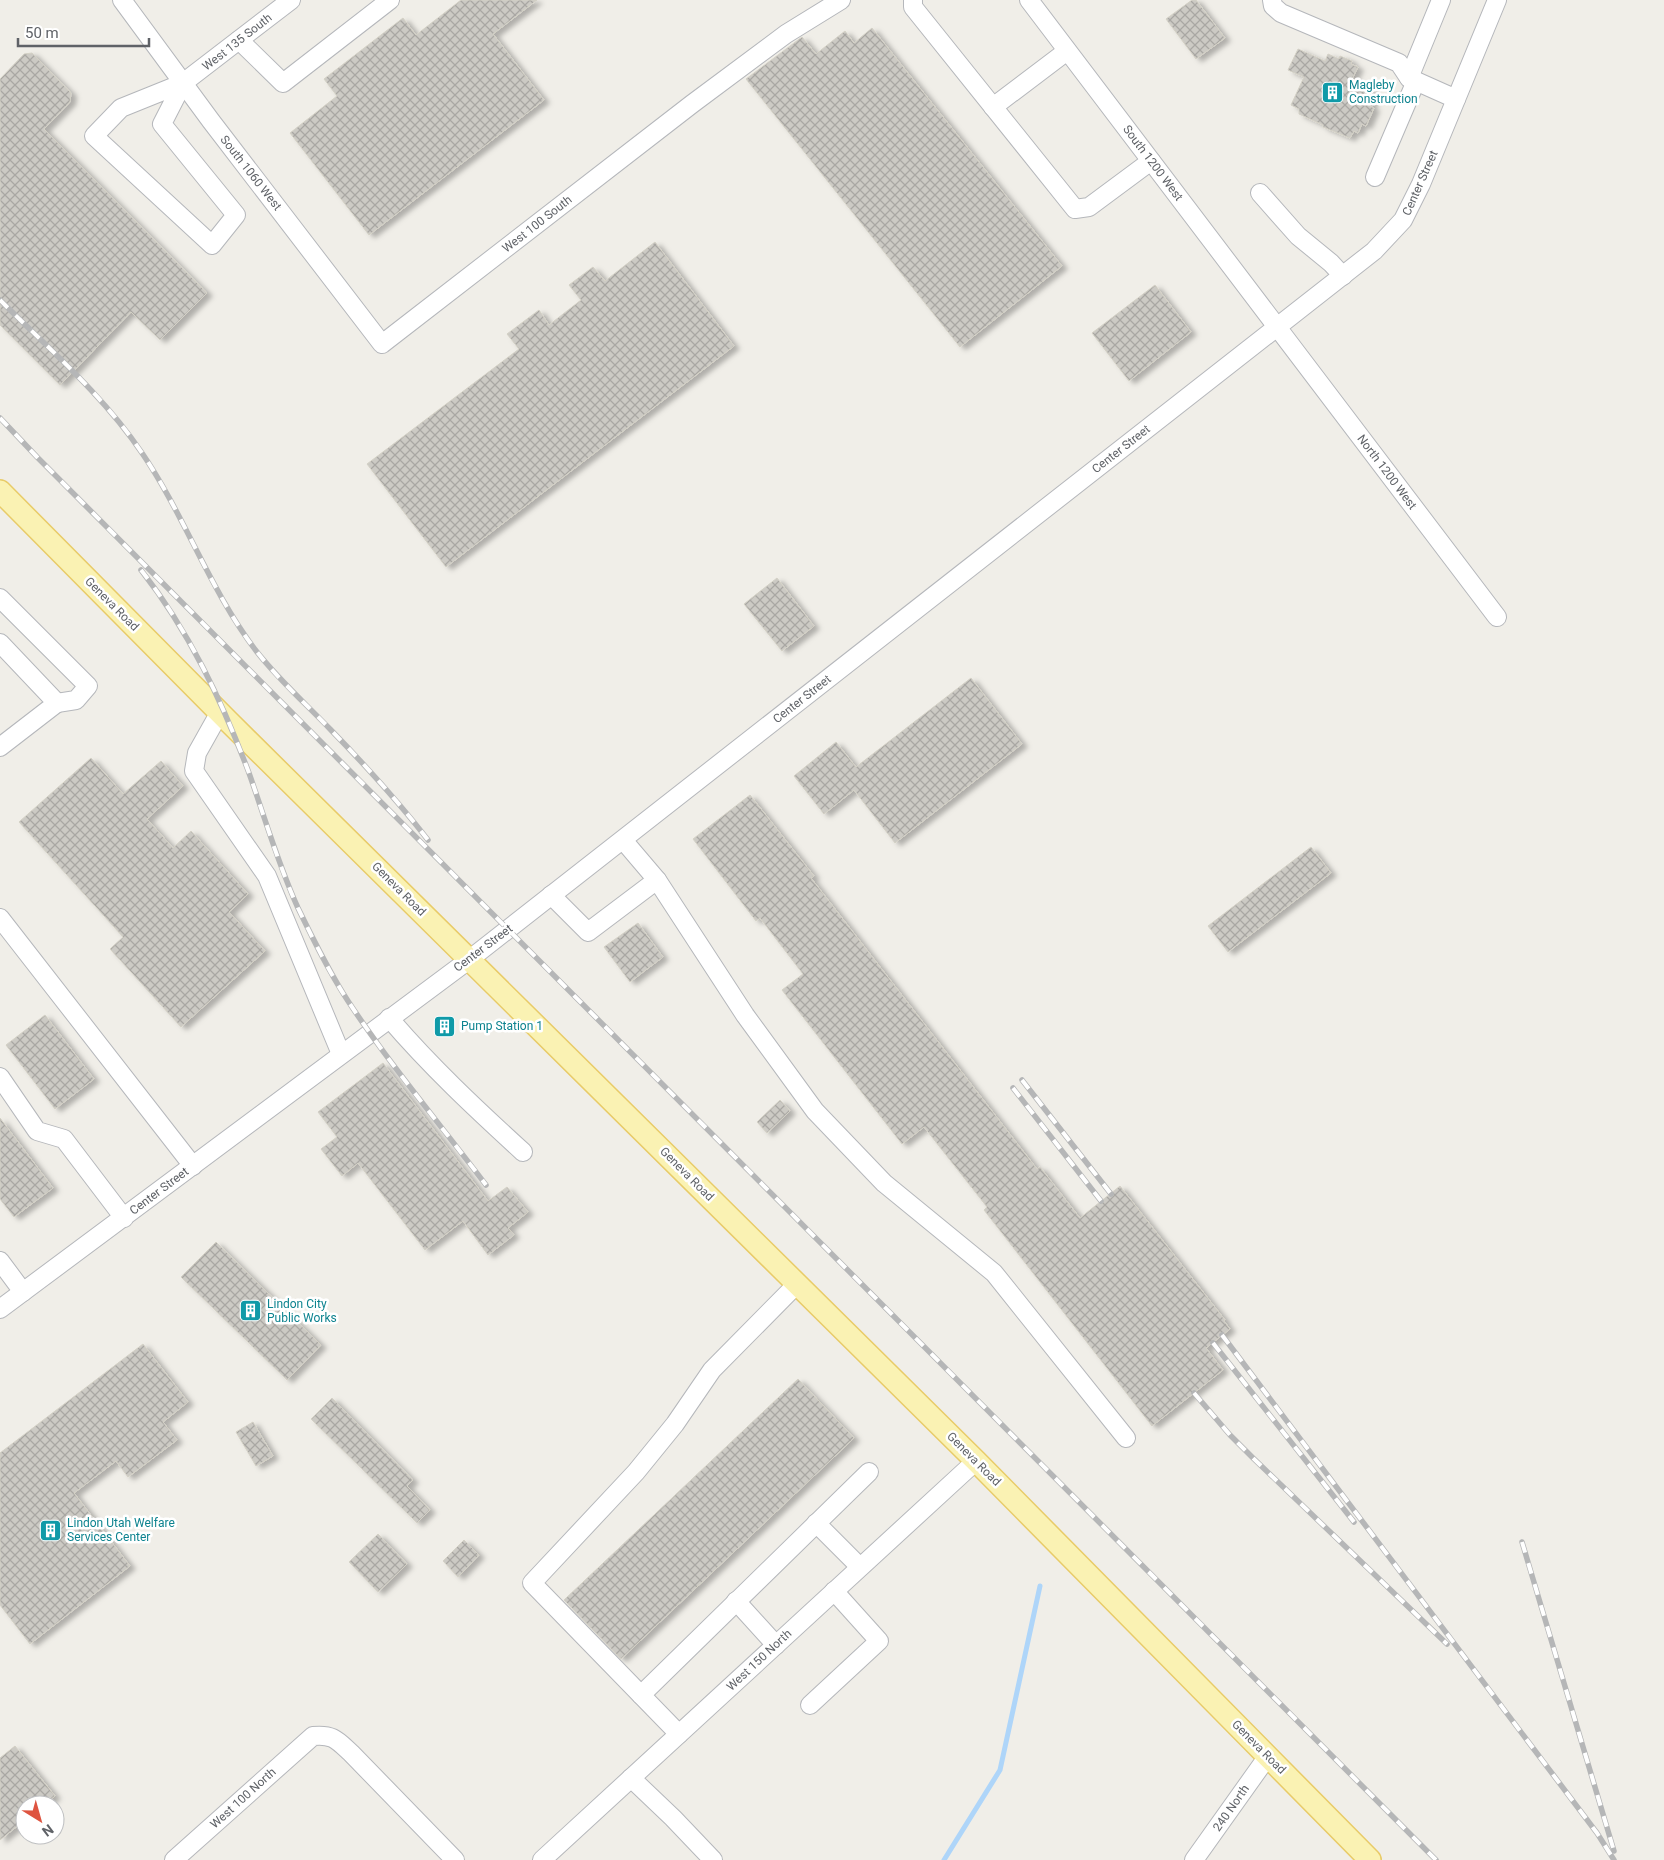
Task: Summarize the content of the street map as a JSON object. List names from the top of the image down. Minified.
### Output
{"streets":{"main road":["Geneva Road"],"street":["West 135 South","South 1200 West","South 1060 West","Center Street","West 100 South","North 1200 West","West 150 North","West 100 North","240 North"]},"crossings":[["West 135 South","South 1060 West"],["South 1200 West","Center Street"],["South 1200 West","North 1200 West"],["South 1060 West","West 100 South"],["Center Street","North 1200 West"],["Center Street","Geneva Road"],["Geneva Road","West 150 North"],["Geneva Road","240 North"]],"places":{"building":["Magleby Construction","Pump Station 1","Lindon City Public Works","Lindon Utah Welfare Services Center"]},"scale_bar":"50 m","north":"bottom right"}
